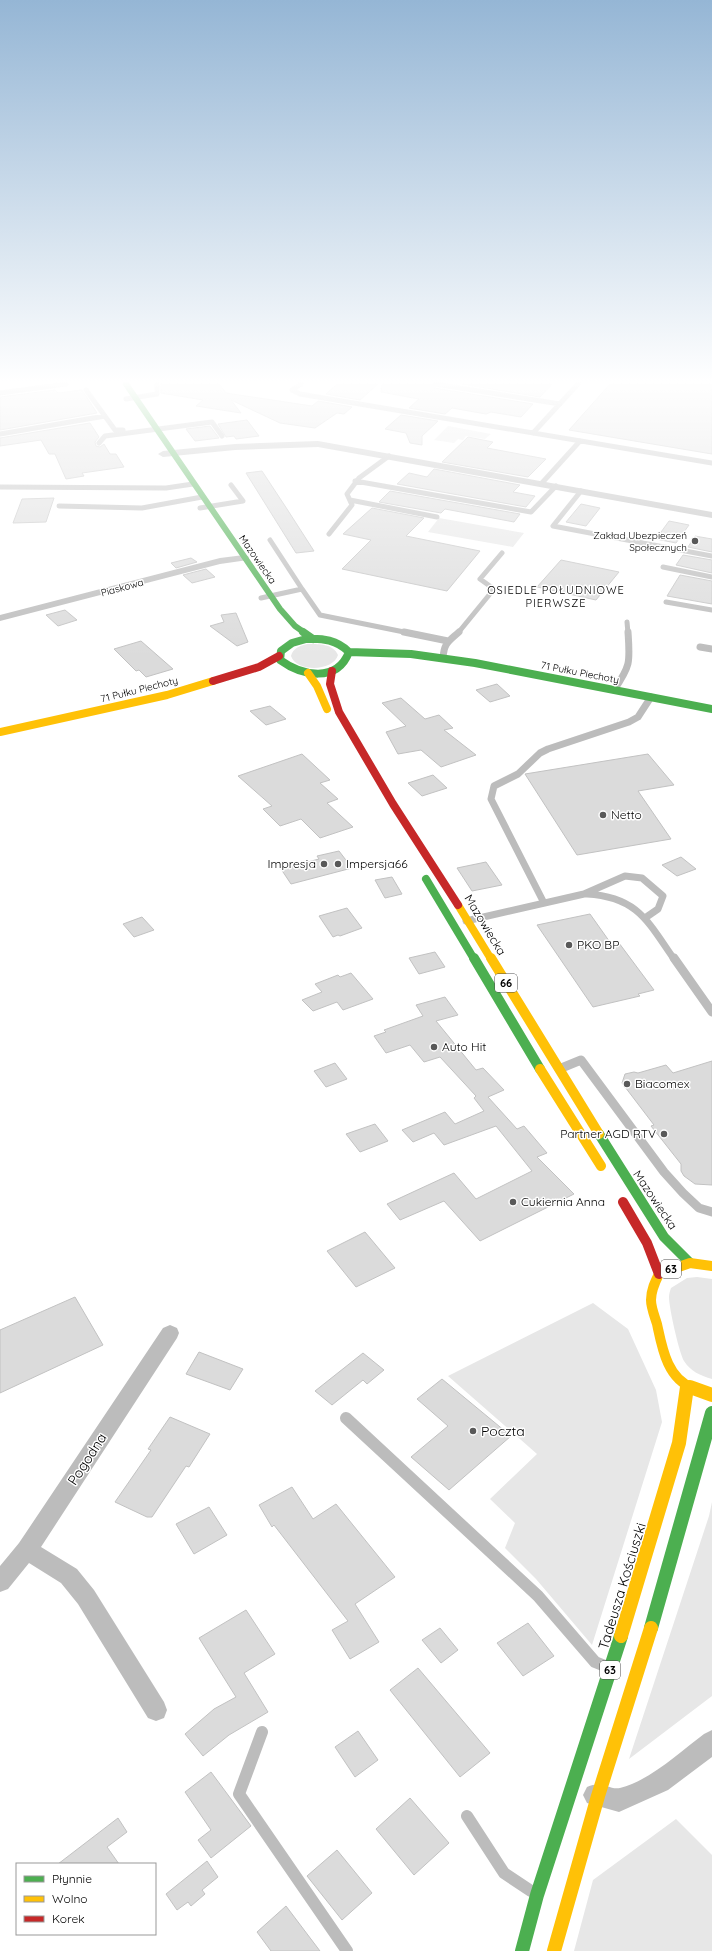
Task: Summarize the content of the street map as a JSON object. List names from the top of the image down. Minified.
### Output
{"streets":{"main road":["Mazowiecka","71 Pułku Piechoty","66","63","Tadeusza Kościuszki"],"street":["Piaskowa","Pogodna"]},"crossings":[["Mazowiecka","Piaskowa"],["Mazowiecka","63"],["63","Tadeusza Kościuszki"]],"districts":["OSIEDLE POŁUDNIOWE PIERWSZE"],"places":["Zakład Ubezpieczeń Społecznych","Netto","Impresja","Impersja66","PKO BP","Auto Hit","Biacomex","Partner AGD RTV","Cukiernia Anna","Poczta"],"legend":["Płynnie","Wolno","Korek"]}
